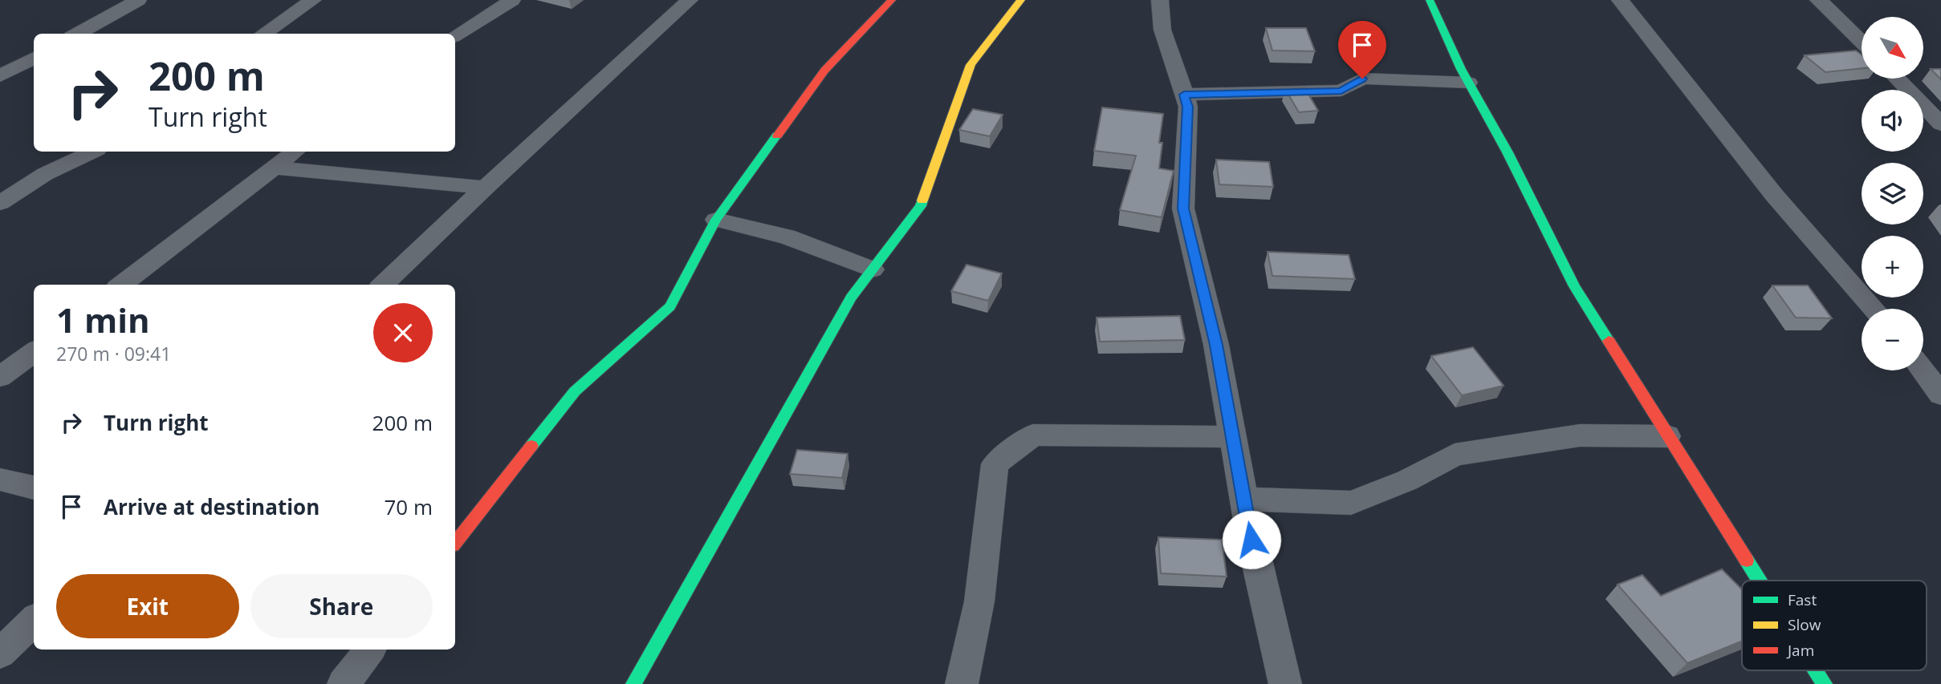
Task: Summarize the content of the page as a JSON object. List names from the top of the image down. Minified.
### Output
{"legend":["Fast","Slow","Jam"],"north":"bottom right","page":{"map_buttons":["+","−"],"turn":["200 m","Turn right"],"heading":["1 min","270 m · 09:41"],"list":[{"name":"Turn right","value":"200 m"},{"name":"Arrive at destination","value":"70 m"}],"buttons":["Exit","Share"]}}
